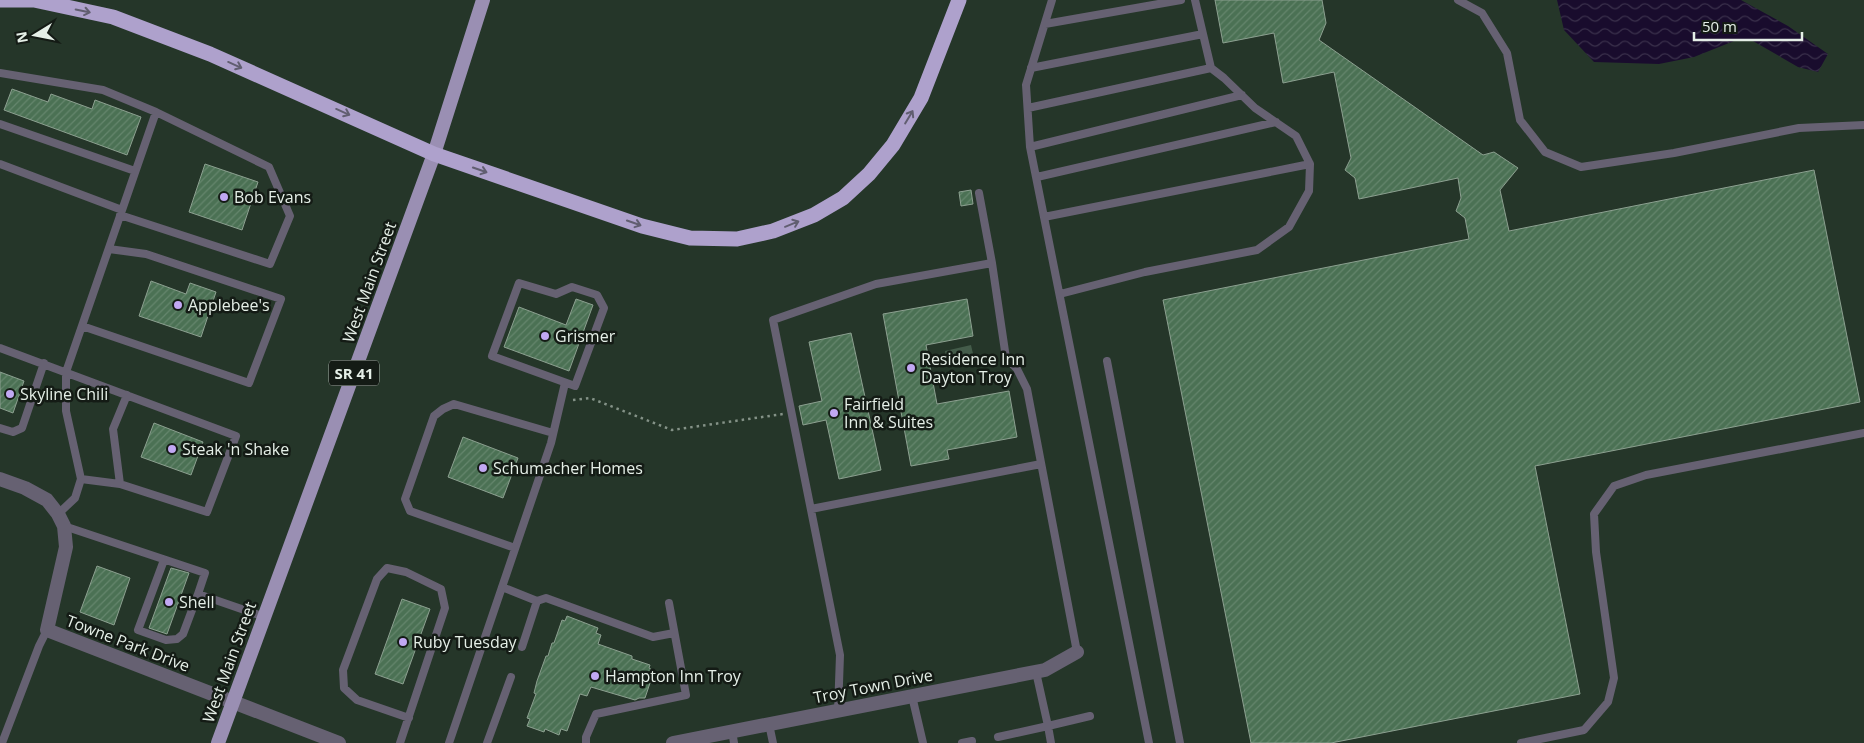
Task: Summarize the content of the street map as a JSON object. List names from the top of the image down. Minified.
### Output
{"streets":{"main road":["West Main Street","SR 41"],"street":["Towne Park Drive","Troy Town Drive"]},"crossings":[["West Main Street","Towne Park Drive"]],"places":["Bob Evans","Applebee's","Grismer","Residence Inn Dayton Troy","Skyline Chili","Fairfield Inn & Suites","Steak 'n Shake","Schumacher Homes","Shell","Ruby Tuesday","Hampton Inn Troy"],"scale_bar":"50 m","north":"left"}
